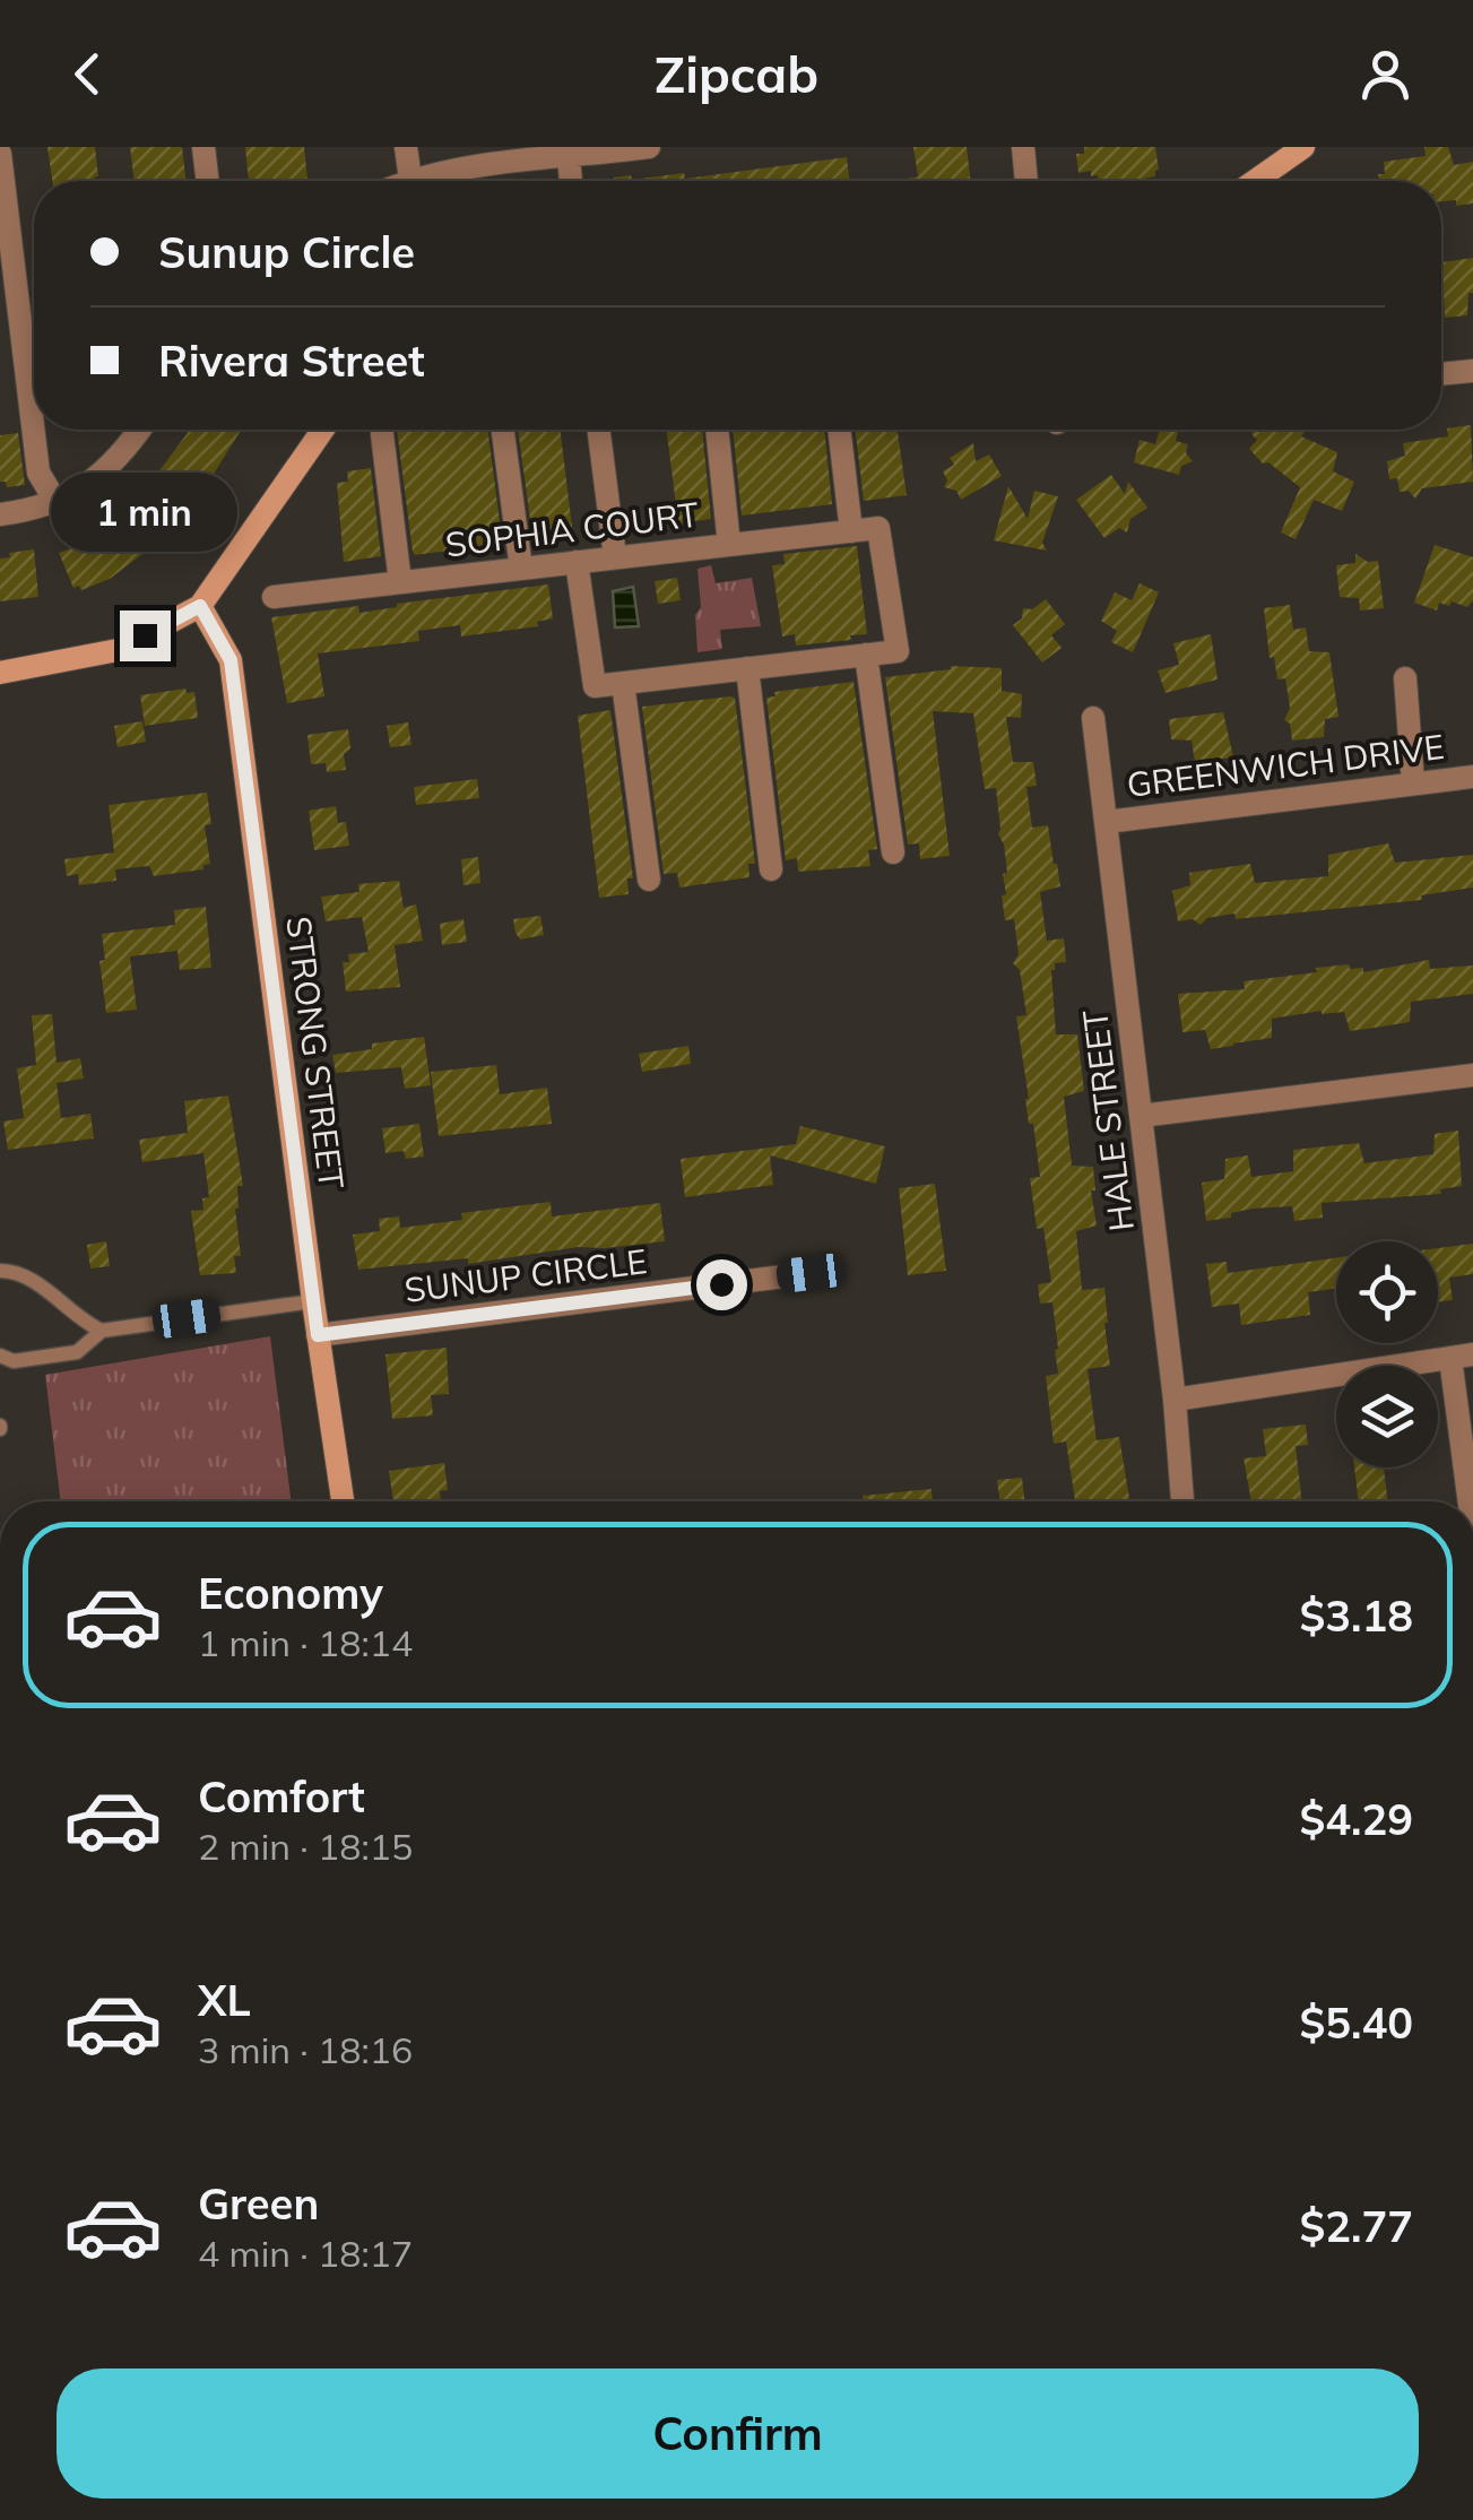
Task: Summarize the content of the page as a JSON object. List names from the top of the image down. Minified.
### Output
{"streets":{"street":["SOPHIA COURT","GREENWICH DRIVE","STRONG STREET","HALE STREET","SUNUP CIRCLE"]},"crossings":[["GREENWICH DRIVE","HALE STREET"],["STRONG STREET","SUNUP CIRCLE"]],"page":{"header":"Zipcab","banner":["Sunup Circle","Rivera Street"],"bubble":"1 min","list":[{"name":"Economy","note":"1 min · 18:14","value":"$3.18"},{"name":"Comfort","note":"2 min · 18:15","value":"$4.29"},{"name":"XL","note":"3 min · 18:16","value":"$5.40"},{"name":"Green","note":"4 min · 18:17","value":"$2.77"}],"buttons":"Confirm"}}
